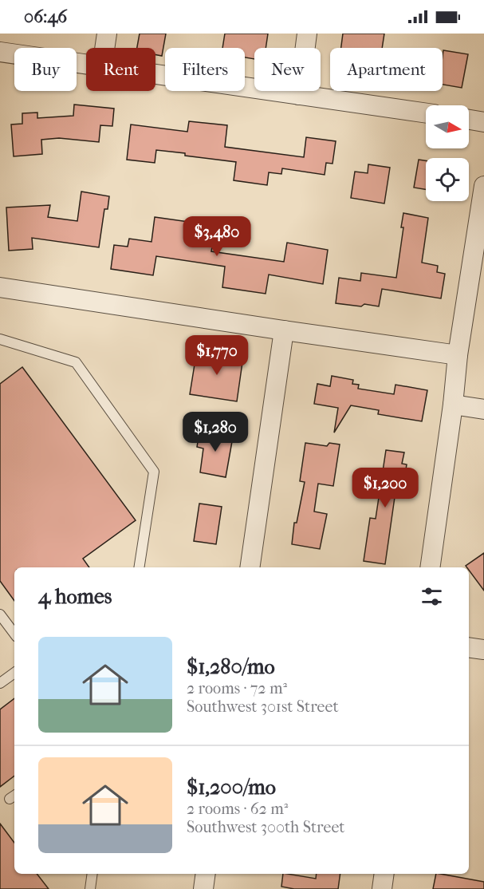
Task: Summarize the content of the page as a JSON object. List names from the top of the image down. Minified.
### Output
{"north":"right","page":{"status":"06:46","chip":["Buy","Rent","Filters","New","Apartment"],"price":["$3,480","$1,770","$1,280","$1,200"],"heading":"4 homes","list":[{"name":"$1,280/mo","note":"2 rooms · 72 m² · Southwest 301st Street"},{"name":"$1,200/mo","note":"2 rooms · 62 m² · Southwest 300th Street"}]}}
